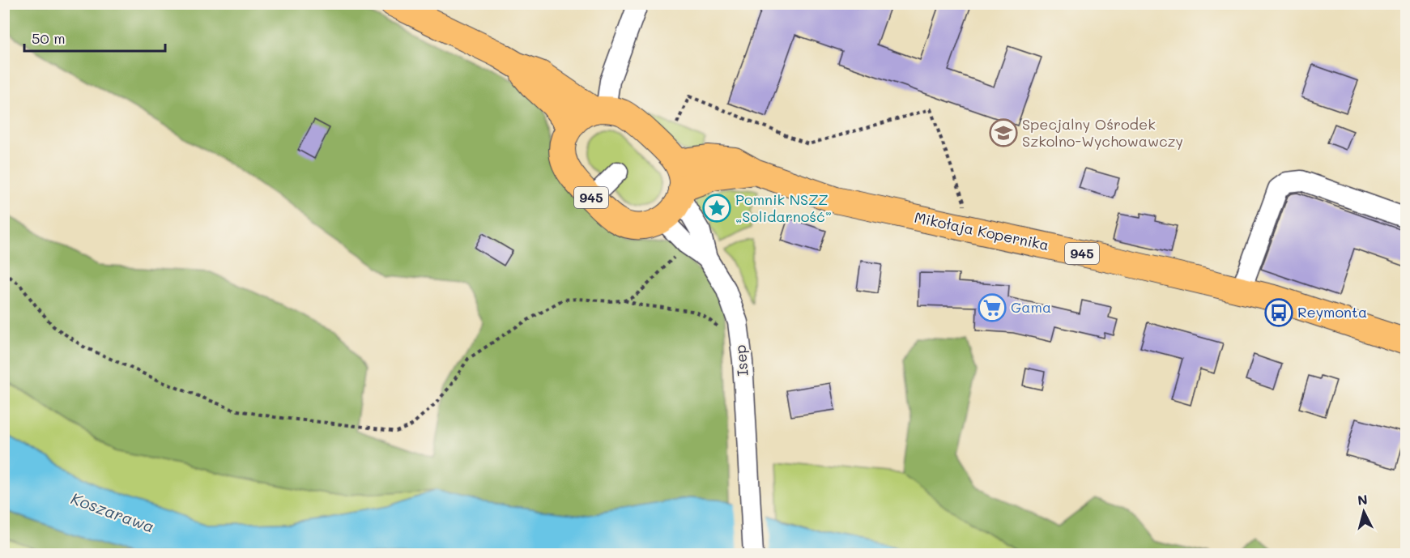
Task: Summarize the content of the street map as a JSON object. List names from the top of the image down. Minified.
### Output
{"streets":{"main road":["945","Mikołaja Kopernika"],"street":["Isep"]},"crossings":[["945","Mikołaja Kopernika"],["945","Isep"],["Mikołaja Kopernika","Isep"]],"water":["Koszarawa"],"places":{"school or university":["Specjalny Ośrodek Szkolno-Wychowawczy"],"place":["Pomnik NSZZ „Solidarność”"],"supermarket":["Gama"],"bus stop":["Reymonta"]},"scale_bar":"50 m","north":"top"}
